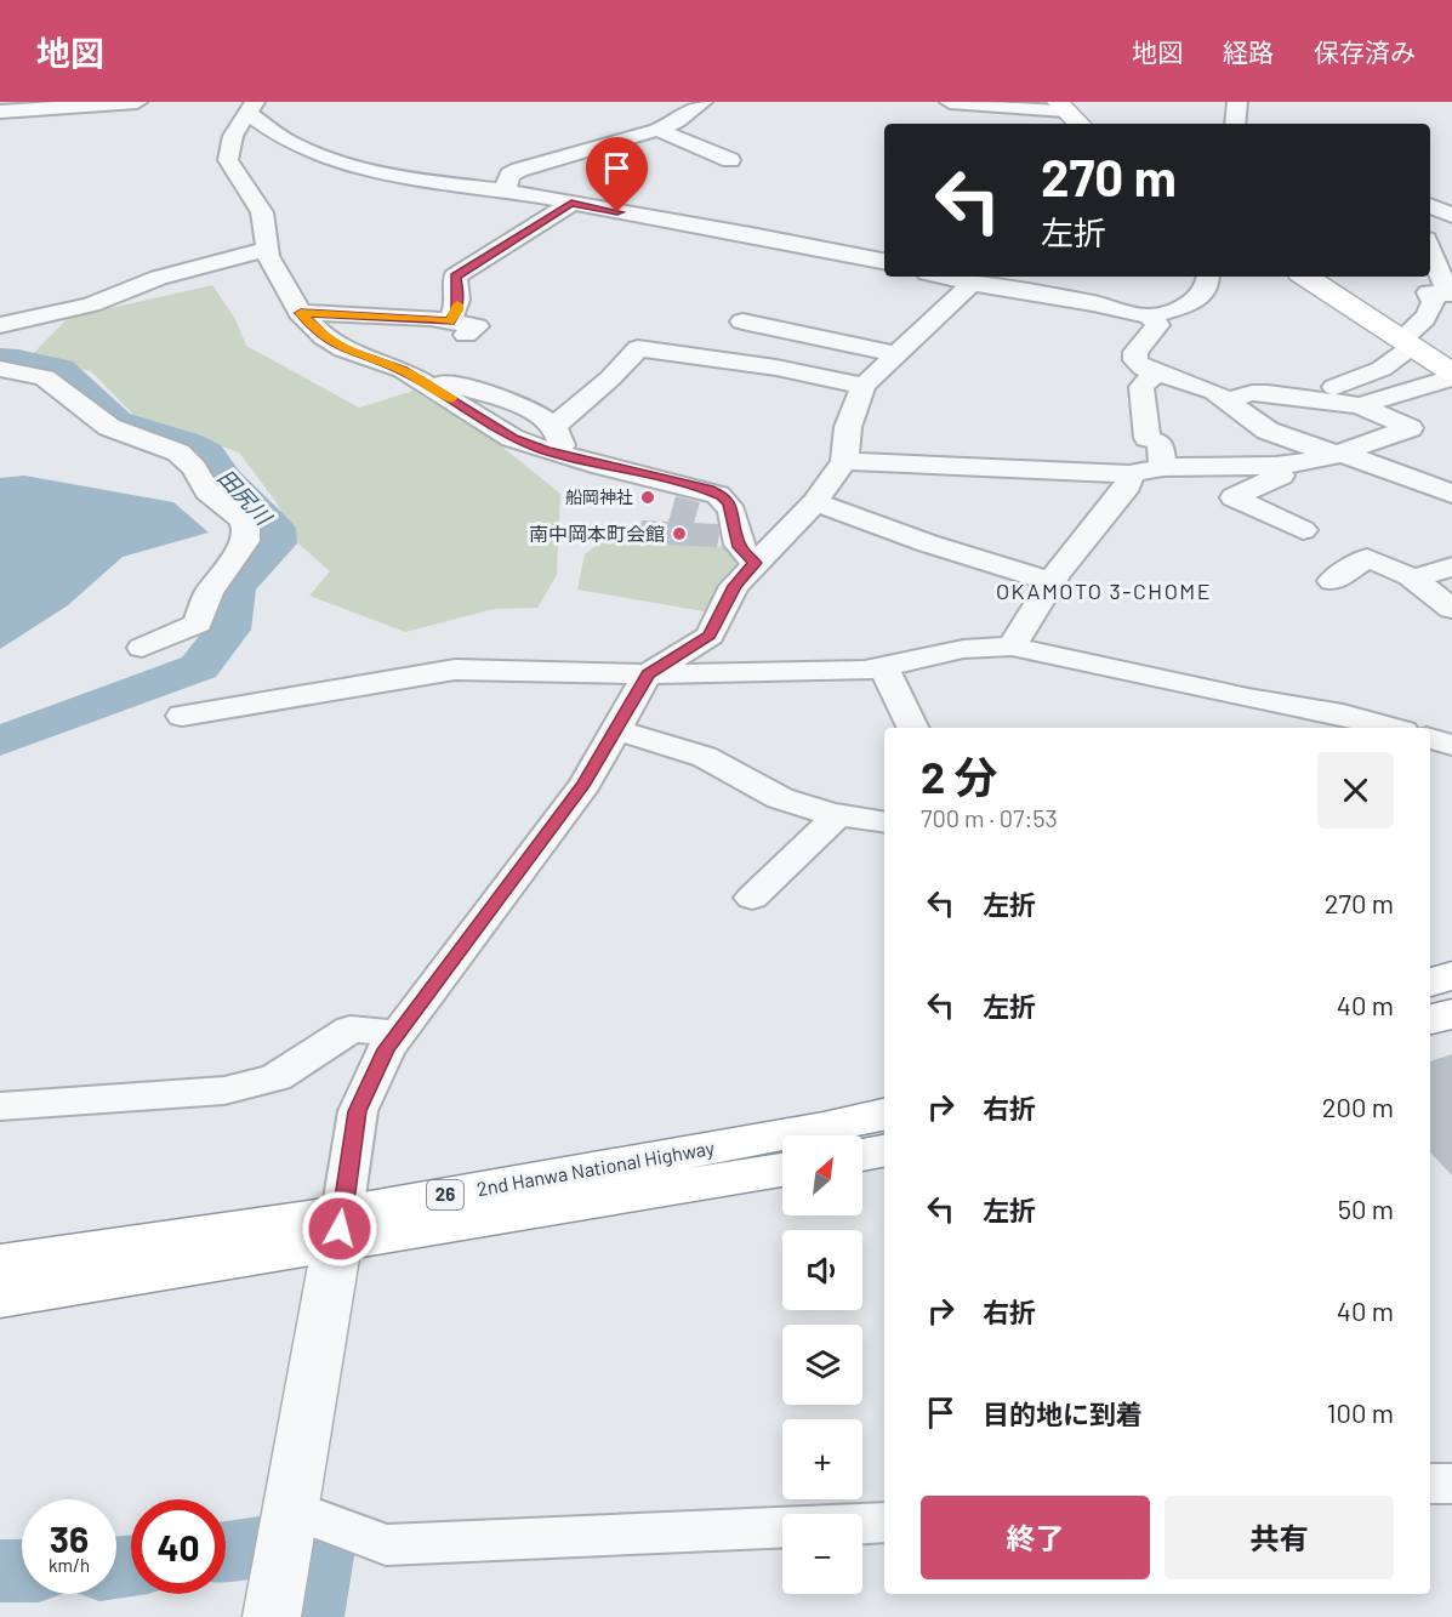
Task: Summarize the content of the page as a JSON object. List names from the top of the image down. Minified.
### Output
{"streets":{"main road":["2nd Hanwa National Highway","26"]},"districts":["OKAMOTO 3-CHOME"],"water":["田尻川"],"places":["船岡神社","南中岡本町会館"],"north":"top right","page":{"header":"地図","nav":["地図","経路","保存済み"],"turn":["270 m","左折"],"heading":["2 分","700 m · 07:53"],"list":[{"name":"左折","value":"270 m"},{"name":"左折","value":"40 m"},{"name":"右折","value":"200 m"},{"name":"左折","value":"50 m"},{"name":"右折","value":"40 m"},{"name":"目的地に到着","value":"100 m"}],"map_buttons":["+","−"],"buttons":["終了","共有"],"speed":"36 km/h","limit":"40"}}
